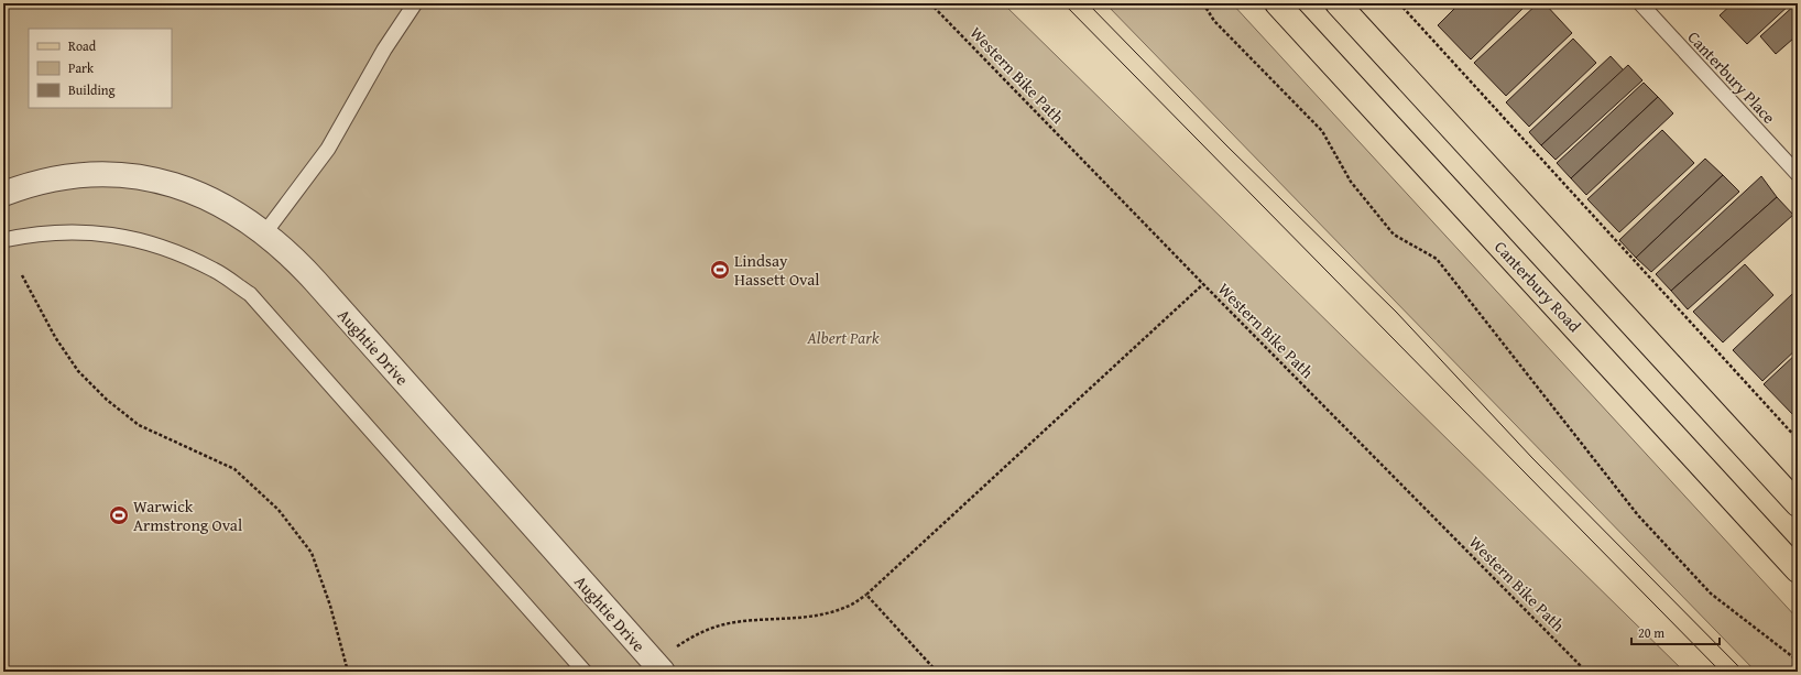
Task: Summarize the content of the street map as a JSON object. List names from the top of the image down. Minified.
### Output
{"streets":{"main road":["Canterbury Road"],"street":["Aughtie Drive"],"lane":["Canterbury Place"],"path":["Western Bike Path"]},"parks":["Albert Park"],"places":{"sports":["Lindsay Hassett Oval","Warwick Armstrong Oval"]},"legend":["Road","Park","Building"],"scale_bar":"20 m"}
